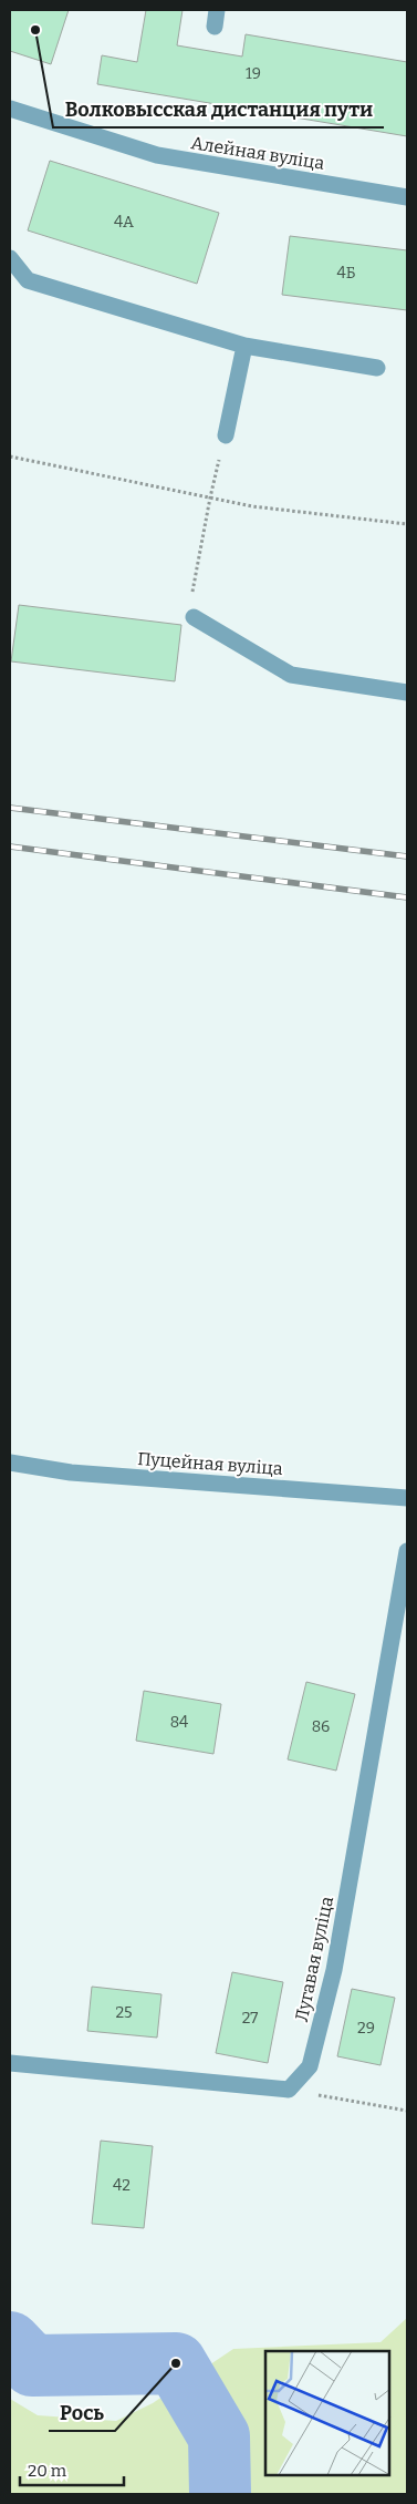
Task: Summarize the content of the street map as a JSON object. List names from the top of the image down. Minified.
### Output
{"streets":{"street":["Алейная вуліца","Пуцейная вуліца","Лугавая вуліца"]},"places":["Волковысская дистанция пути","Рось"],"house_numbers":["19","4А","4Б","84","86","25","27","29","42"],"scale_bar":"20 m"}
